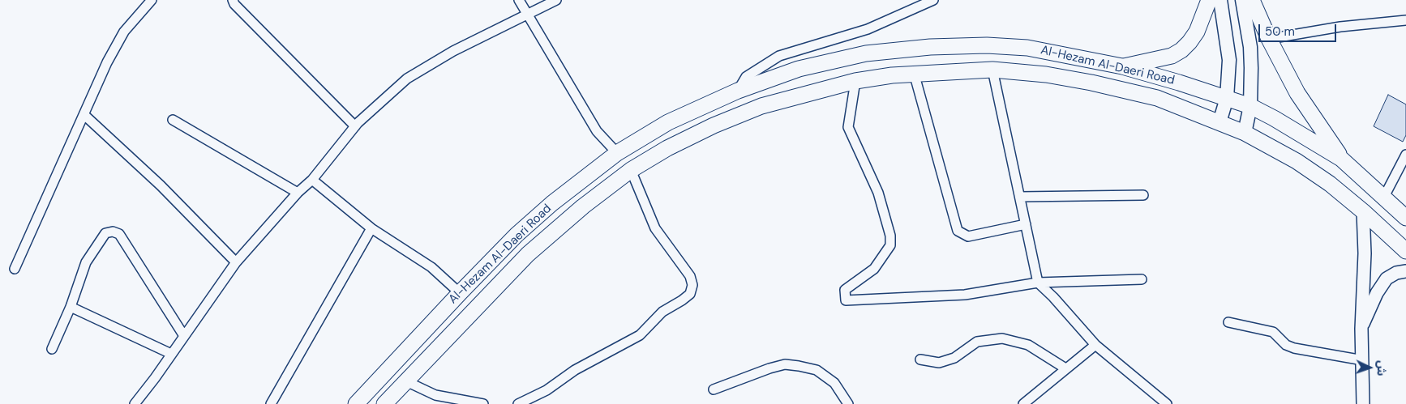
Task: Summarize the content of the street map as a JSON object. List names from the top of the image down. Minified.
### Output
{"streets":{"main road":["Al-Hezam Al-Daeri Road"]},"scale_bar":"50 m","north":"right"}
